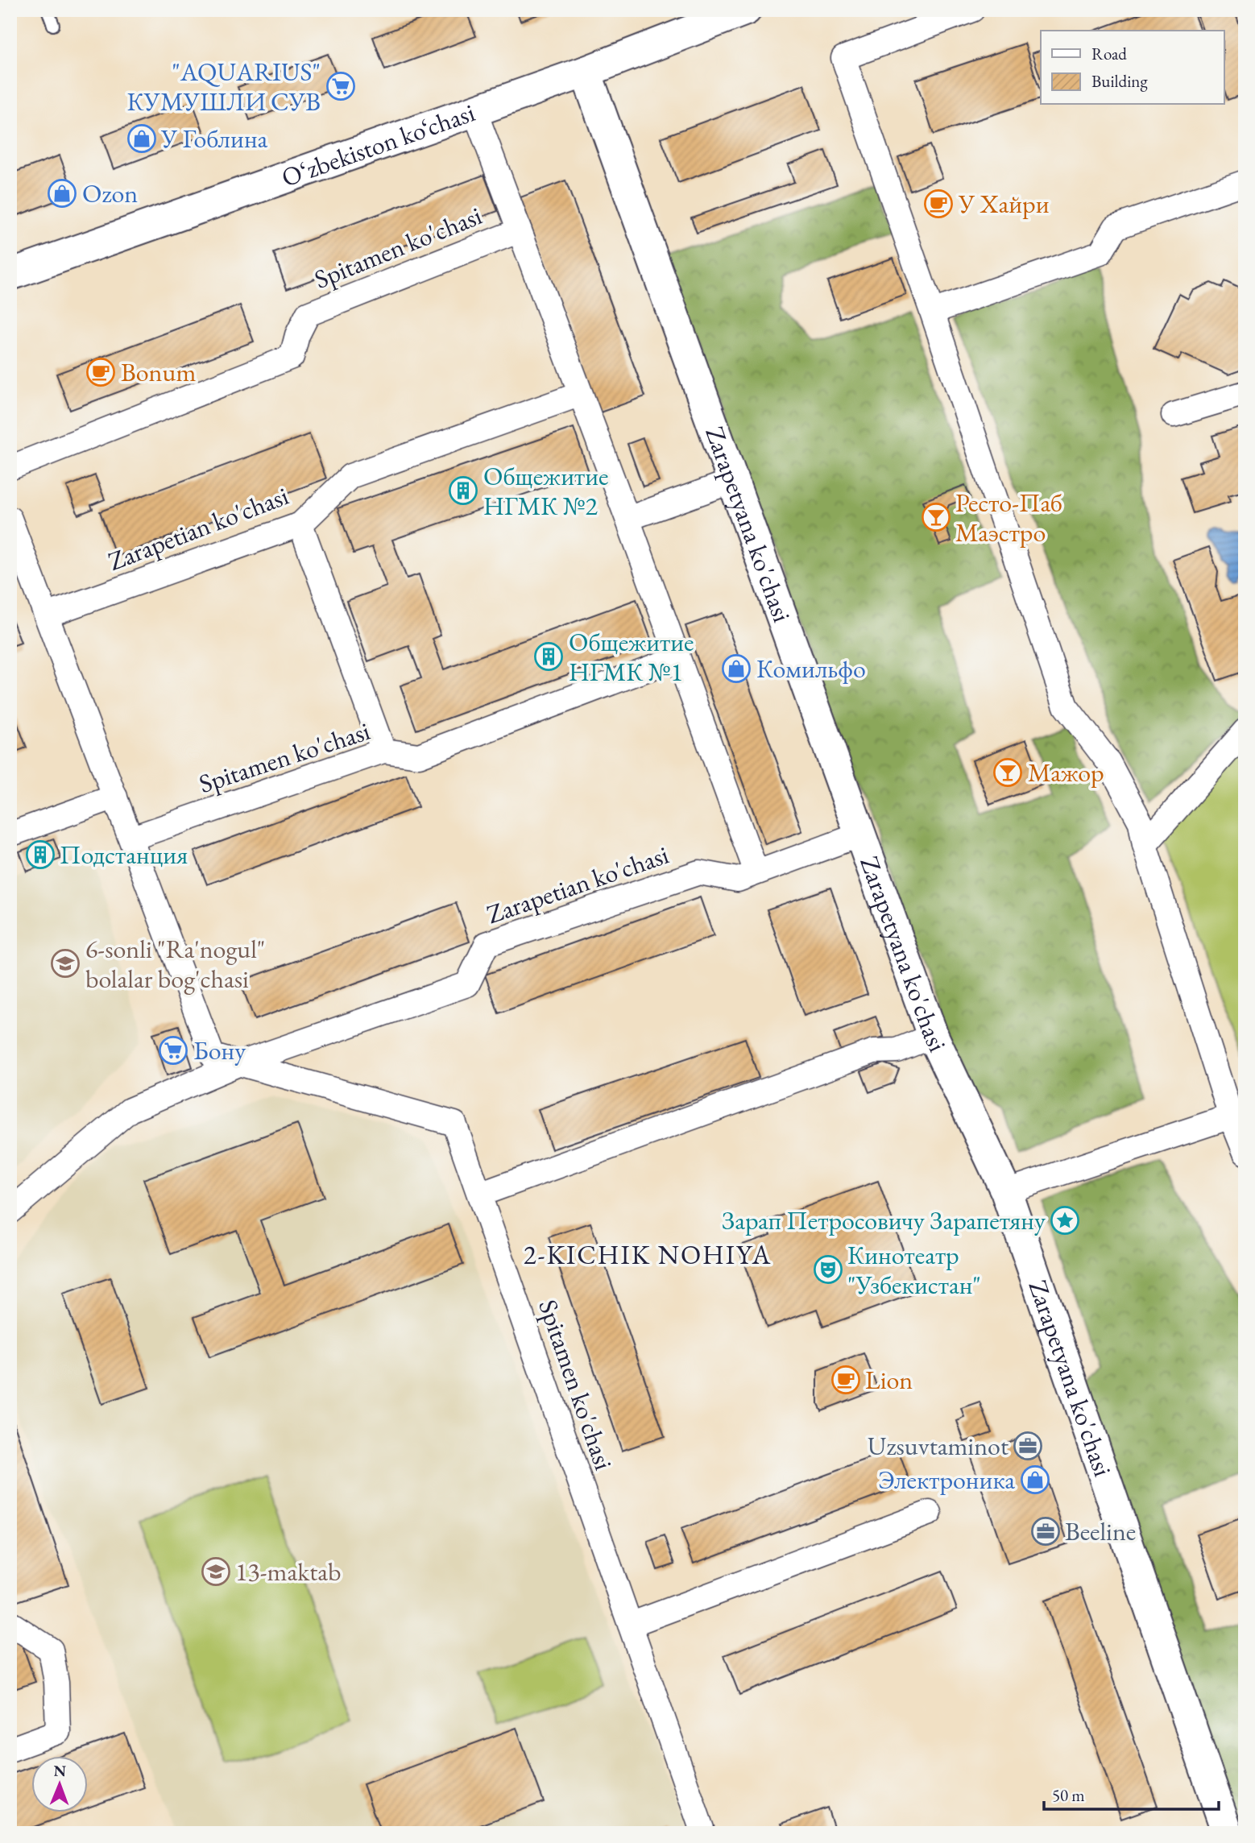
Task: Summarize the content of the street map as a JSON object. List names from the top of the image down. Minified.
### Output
{"streets":{"street":["O‘zbekiston ko‘chasi","Spitamen ko'chasi","Zarapetyana ko'chasi","Zarapetian ko'chasi"]},"crossings":[["O‘zbekiston ko‘chasi","Zarapetyana ko'chasi"],["Spitamen ko'chasi","Zarapetian ko'chasi"],["Zarapetyana ko'chasi","Zarapetian ko'chasi"]],"districts":["2-KICHIK NOHIYA"],"places":{"supermarket":["\"AQUARIUS\" КУМУШЛИ СУВ","Бону"],"shop":["У Гоблина","Ozon","Комильфо","Электроника"],"cafe":["У Хайри","Bonum","Lion"],"building":["Общежитие НГМК №2","Общежитие НГМК №1","Подстанция"],"bar":["Ресто-Паб Маэстро","Мажор"],"school or university":["6-sonli \"Ra'nogul\" bolalar bog'chasi","13-maktab"],"place":["Зарап Петросовичу Зарапетяну"],"theatre":["Кинотеатр \"Узбекистан\""],"office":["Uzsuvtaminot","Beeline"]},"legend":["Road","Building"],"scale_bar":"50 m","north":"top"}
